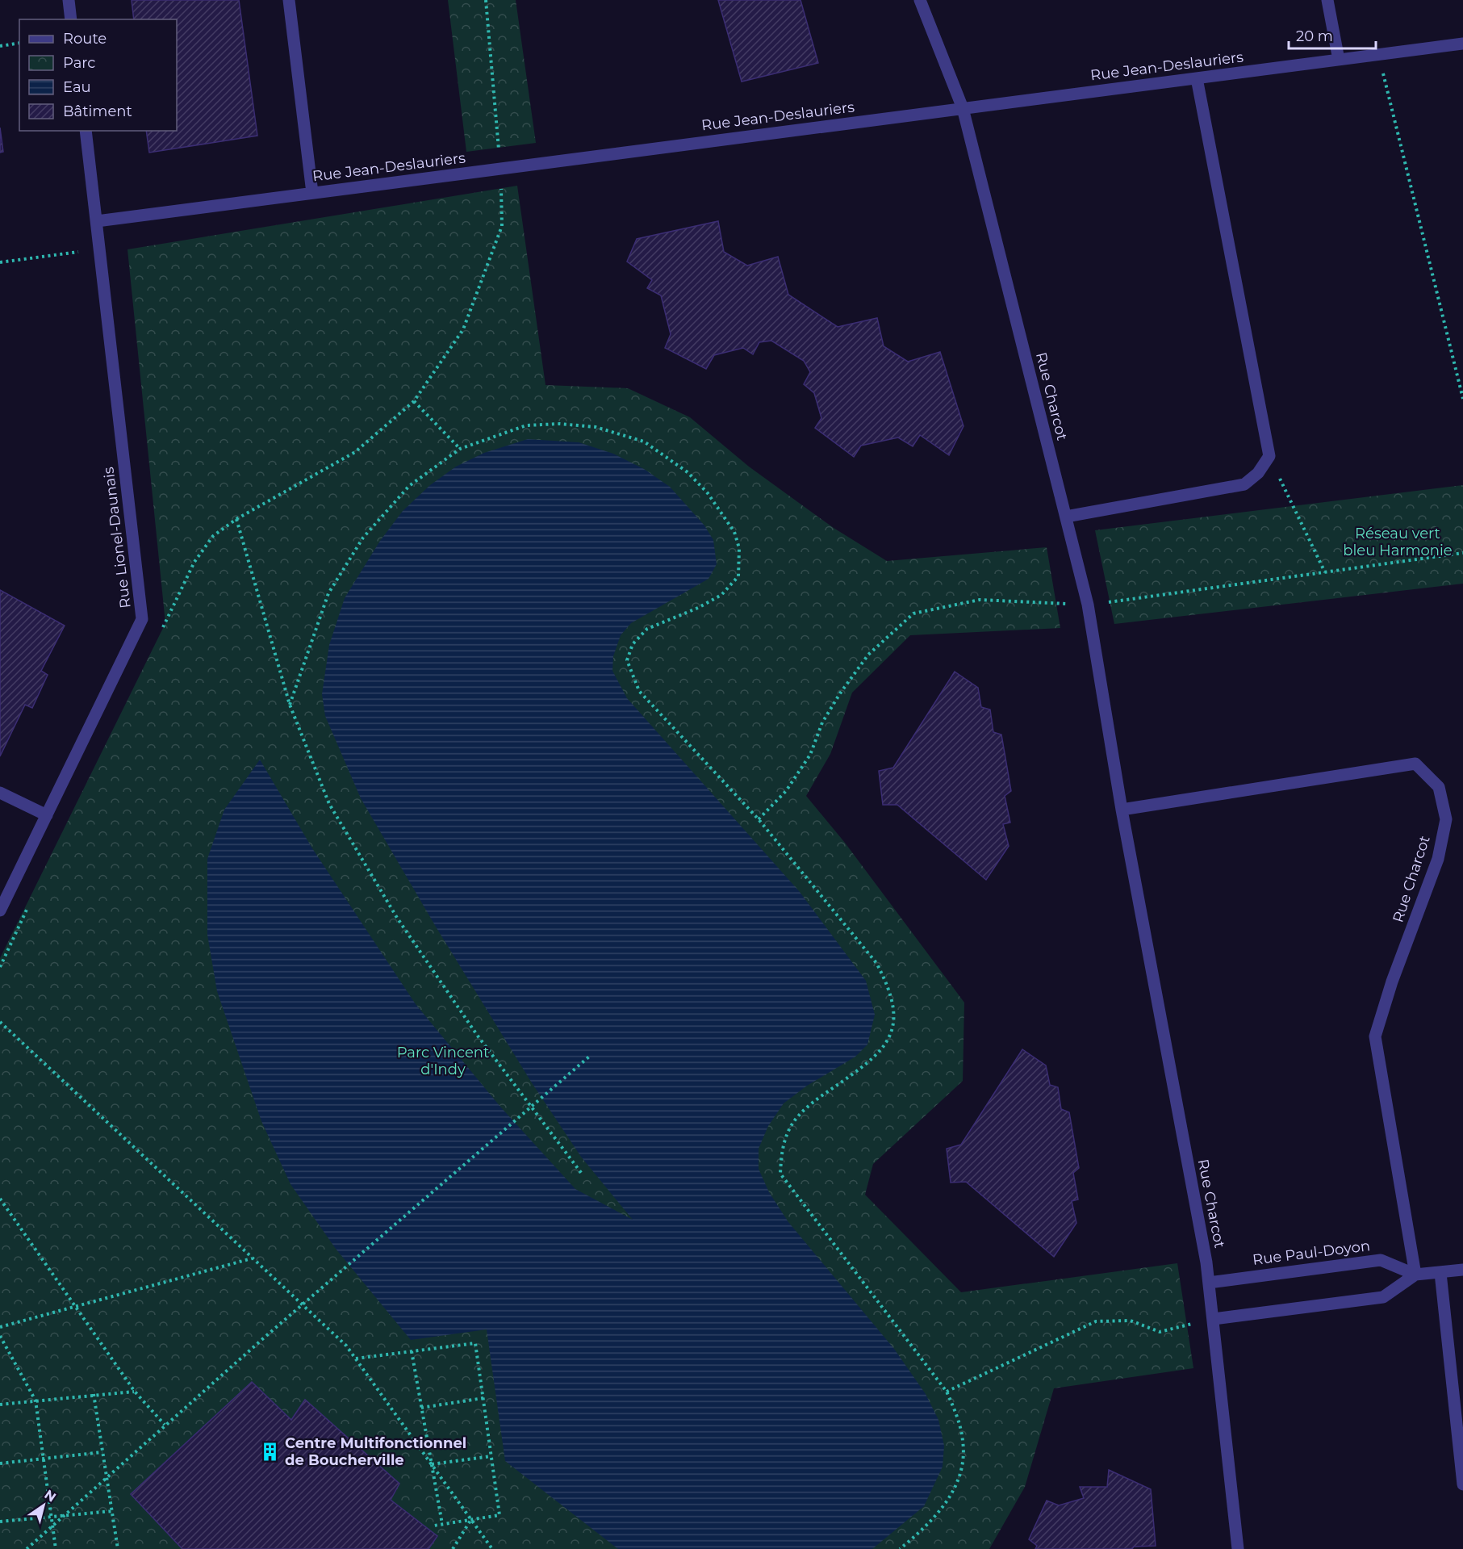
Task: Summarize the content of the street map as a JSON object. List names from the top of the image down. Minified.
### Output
{"streets":{"street":["Rue Jean-Deslauriers","Rue Charcot","Rue Lionel-Daunais","Rue Paul-Doyon"]},"crossings":[["Rue Jean-Deslauriers","Rue Charcot"],["Rue Jean-Deslauriers","Rue Lionel-Daunais"],["Rue Charcot","Rue Paul-Doyon"]],"parks":["Réseau vert bleu Harmonie","Parc Vincent d'Indy"],"places":{"building":["Centre Multifonctionnel de Boucherville"]},"legend":["Route","Parc","Eau","Bâtiment"],"scale_bar":"20 m","north":"top right"}
